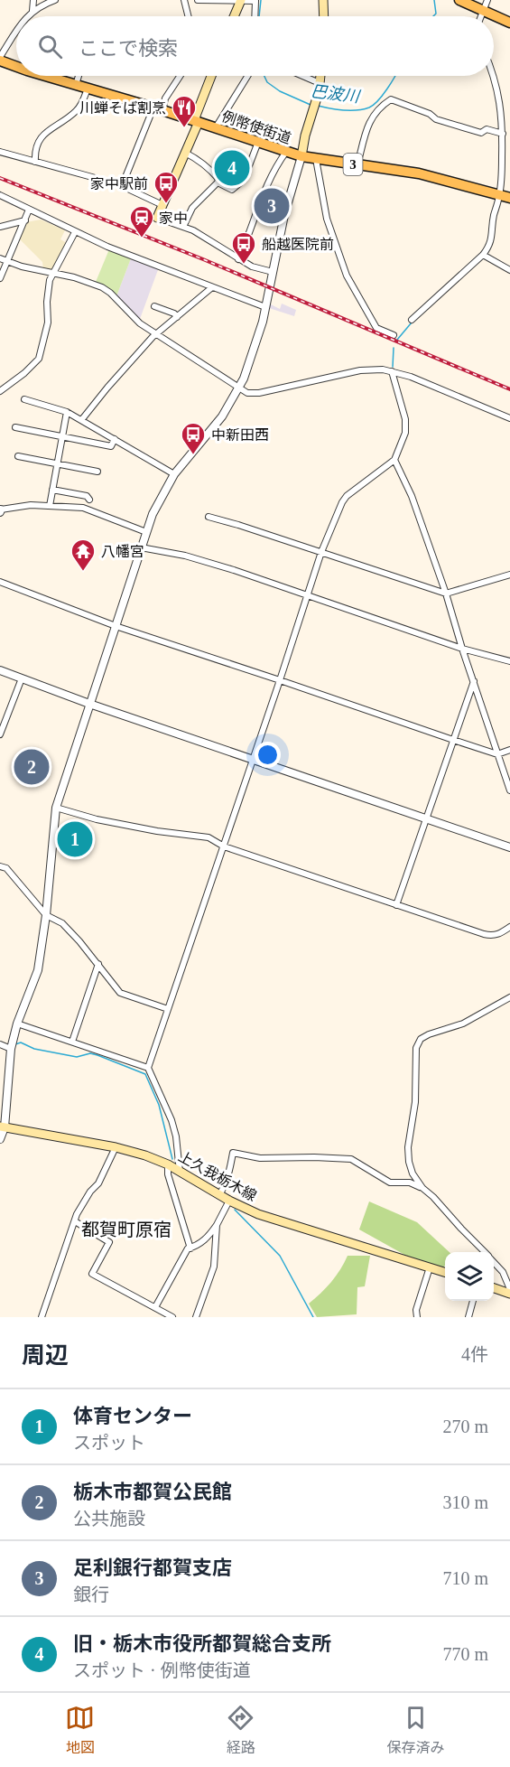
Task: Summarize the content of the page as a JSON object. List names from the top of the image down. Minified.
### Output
{"streets":{"main road":["例幣使街道","3","上久我栃木線"]},"districts":["都賀町原宿"],"water":["巴波川"],"places":{"restaurant":["川蝉そば割烹"],"bus stop":["家中駅前","船越医院前","中新田西"],"station":["家中"],"temple":["八幡宮"]},"page":{"search":"ここで検索","pins":["4","3","2","1"],"heading":["周辺","4件"],"list":[{"mark":"1","name":"体育センター","note":"スポット","value":"270 m"},{"mark":"2","name":"栃木市都賀公民館","note":"公共施設","value":"310 m"},{"mark":"3","name":"足利銀行都賀支店","note":"銀行","value":"710 m"},{"mark":"4","name":"旧・栃木市役所都賀総合支所","note":"スポット · 例幣使街道","value":"770 m"}],"nav":["地図","経路","保存済み"]}}
